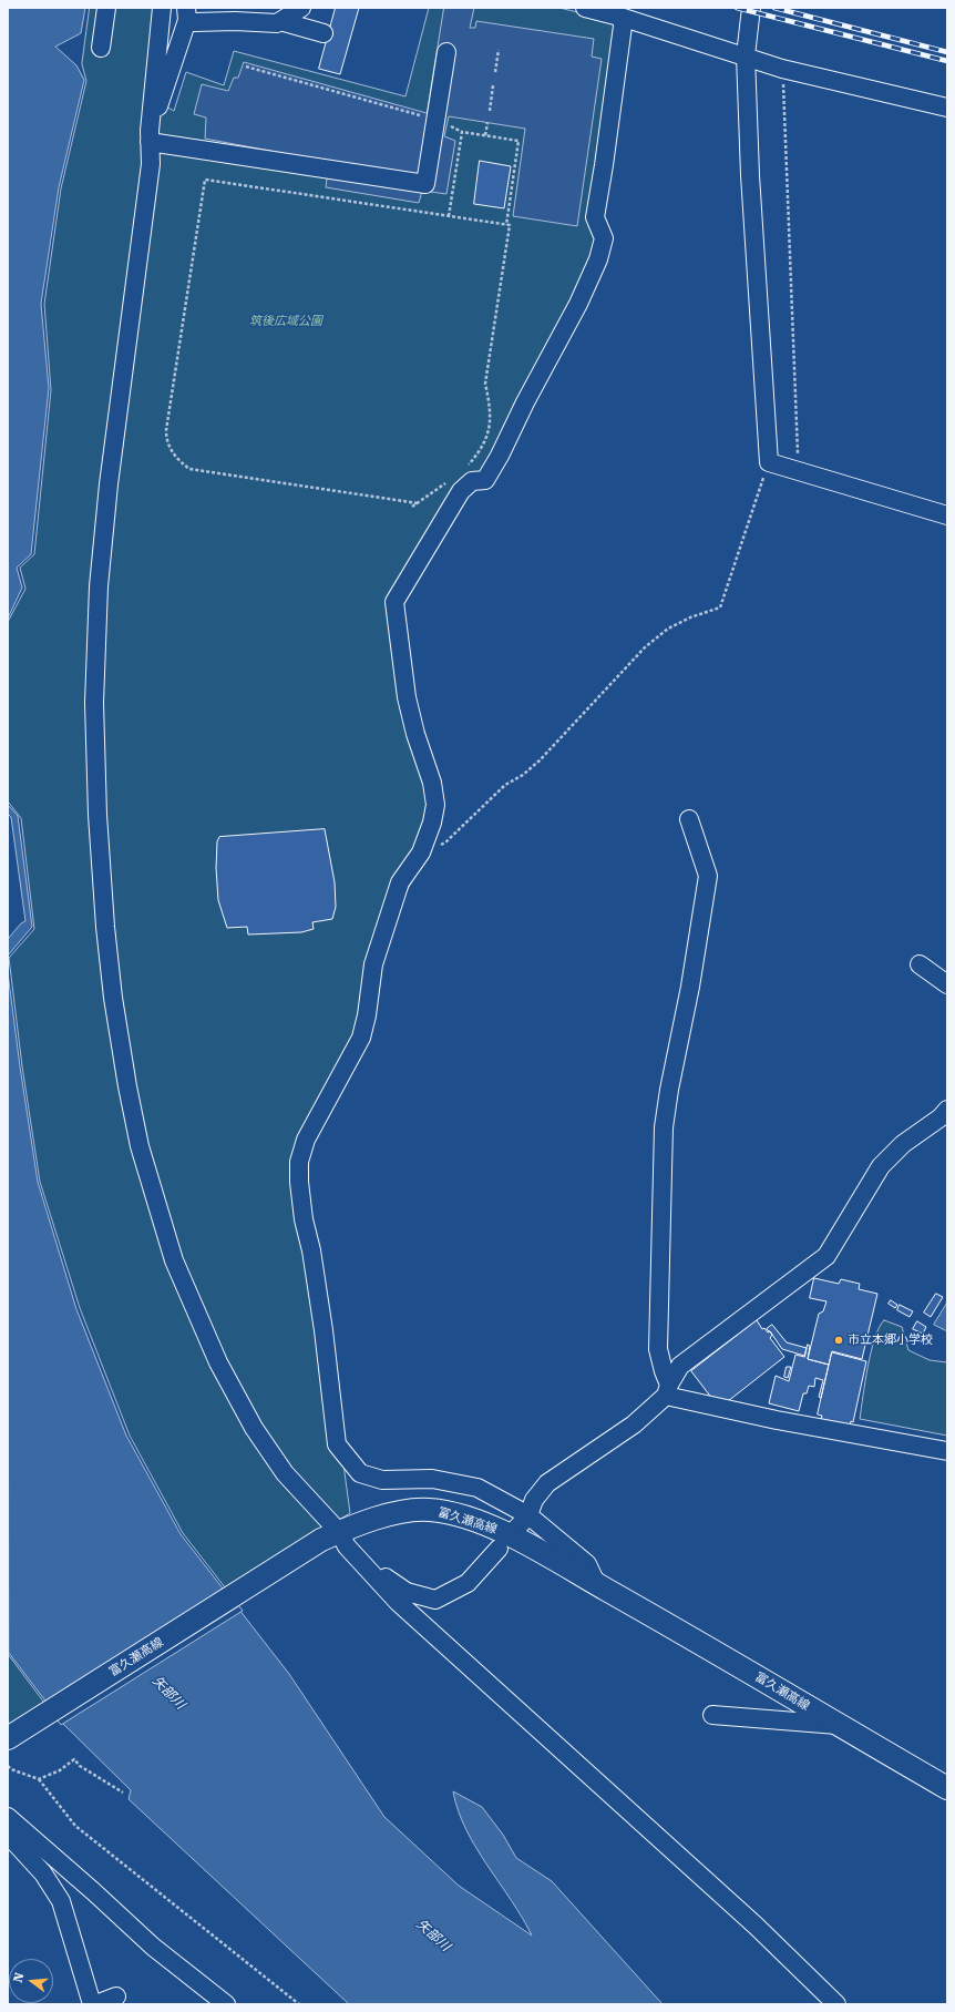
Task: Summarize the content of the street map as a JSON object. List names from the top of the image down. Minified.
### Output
{"streets":{"main road":["富久瀬高線"]},"water":["矢部川"],"parks":["筑後広域公園"],"places":["市立本郷小学校"],"north":"left"}
